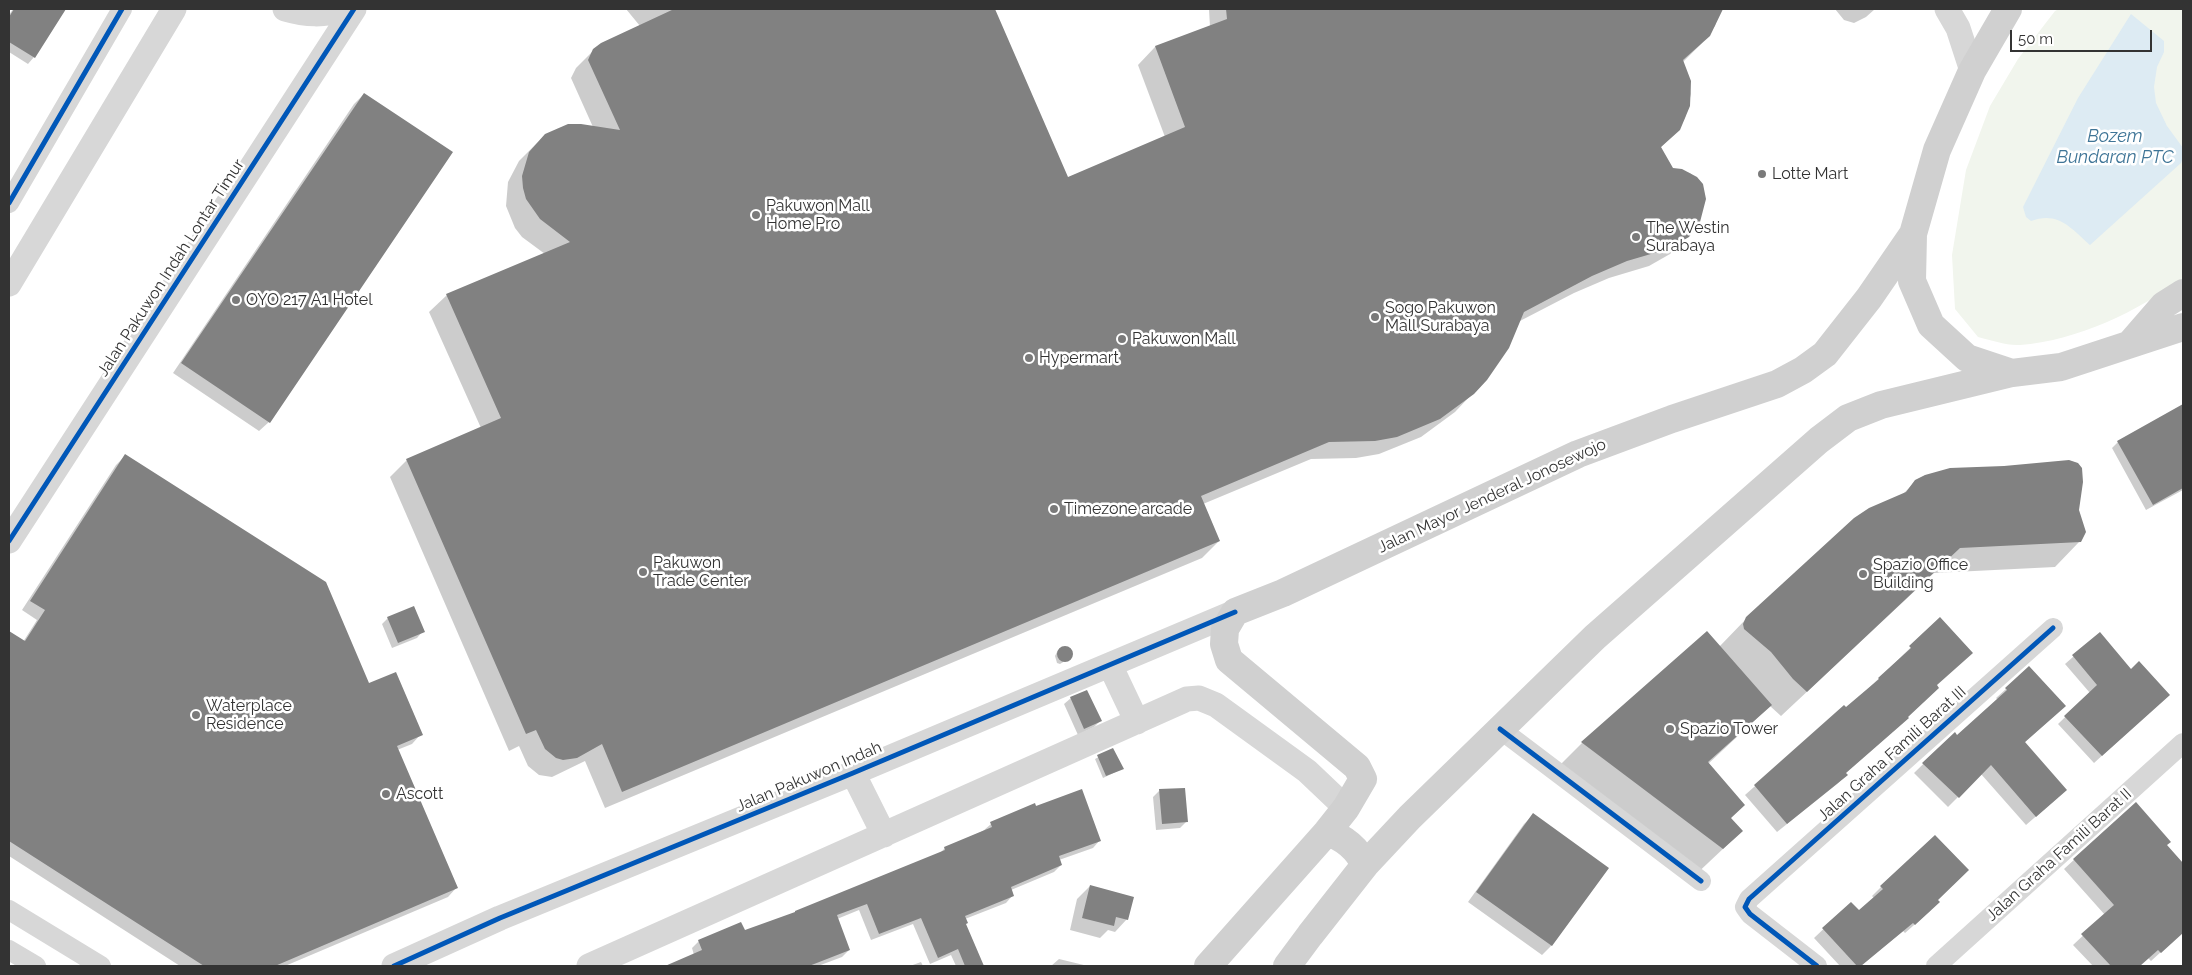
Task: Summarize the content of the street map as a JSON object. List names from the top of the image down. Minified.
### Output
{"streets":{"main road":["Jalan Mayor Jenderal Jonosewojo"],"street":["Jalan Pakuwon Indah Lontar Timur","Jalan Graha Famili Barat III","Jalan Pakuwon Indah","Jalan Graha Famili Barat II"]},"crossings":[["Jalan Mayor Jenderal Jonosewojo","Jalan Pakuwon Indah"]],"water":["Bozem Bundaran PTC"],"places":["Lotte Mart","Pakuwon Mall Home Pro","The Westin Surabaya","OYO 217 A1 Hotel","Sogo Pakuwon Mall Surabaya","Pakuwon Mall","Hypermart","Timezone arcade","Pakuwon Trade Center","Spazio Office Building","Waterplace Residence","Spazio Tower","Ascott"],"scale_bar":"50 m"}
